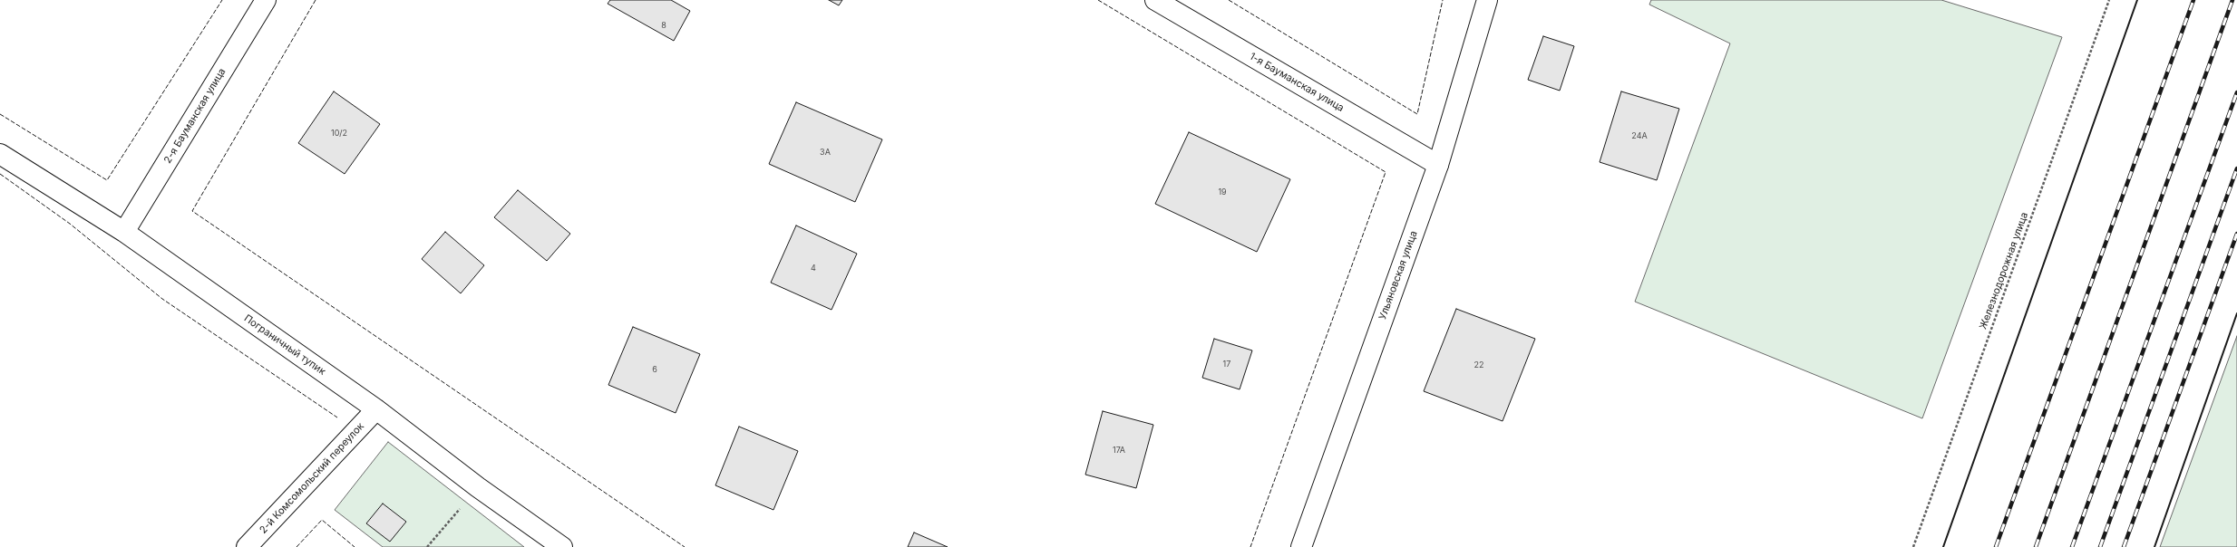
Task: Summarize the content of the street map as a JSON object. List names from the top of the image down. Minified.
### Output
{"streets":{"street":["1-я Бауманская улица","2-я Бауманская улица","Ульяновская улица","Пограничный тупик","2-й Комсомольский переулок"],"path":["Железнодорожная улица"]},"crossings":[["1-я Бауманская улица","Ульяновская улица"],["2-я Бауманская улица","Пограничный тупик"],["Пограничный тупик","2-й Комсомольский переулок"]],"house_numbers":["8","10/2","24А","3А","19","4","17","22","6","17А"]}
